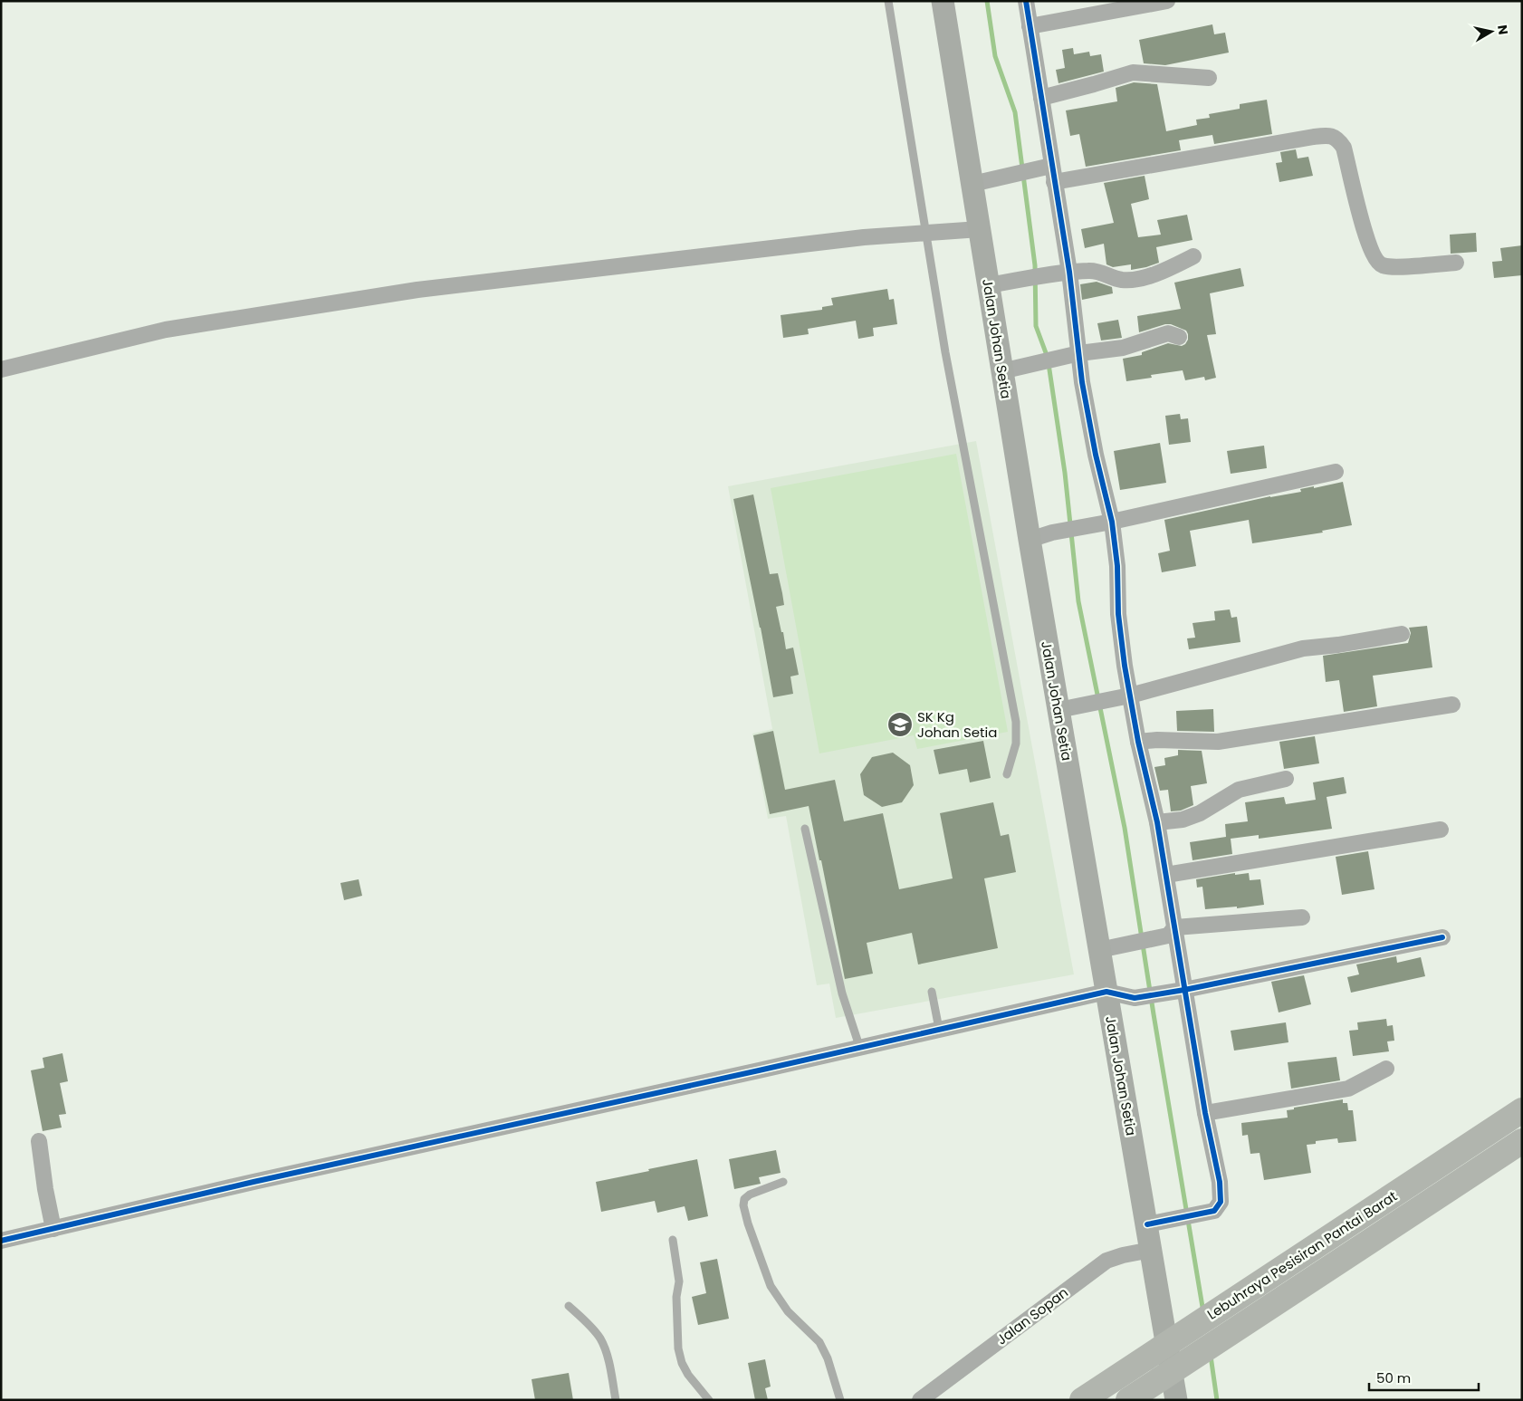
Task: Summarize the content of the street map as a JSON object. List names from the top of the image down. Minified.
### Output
{"streets":{"highway":["Lebuhraya Pesisiran Pantai Barat"],"main road":["Jalan Johan Setia"],"street":["Jalan Sopan"]},"crossings":[["Jalan Johan Setia","Jalan Sopan"]],"places":{"school or university":["SK Kg Johan Setia"]},"scale_bar":"50 m","north":"right"}
